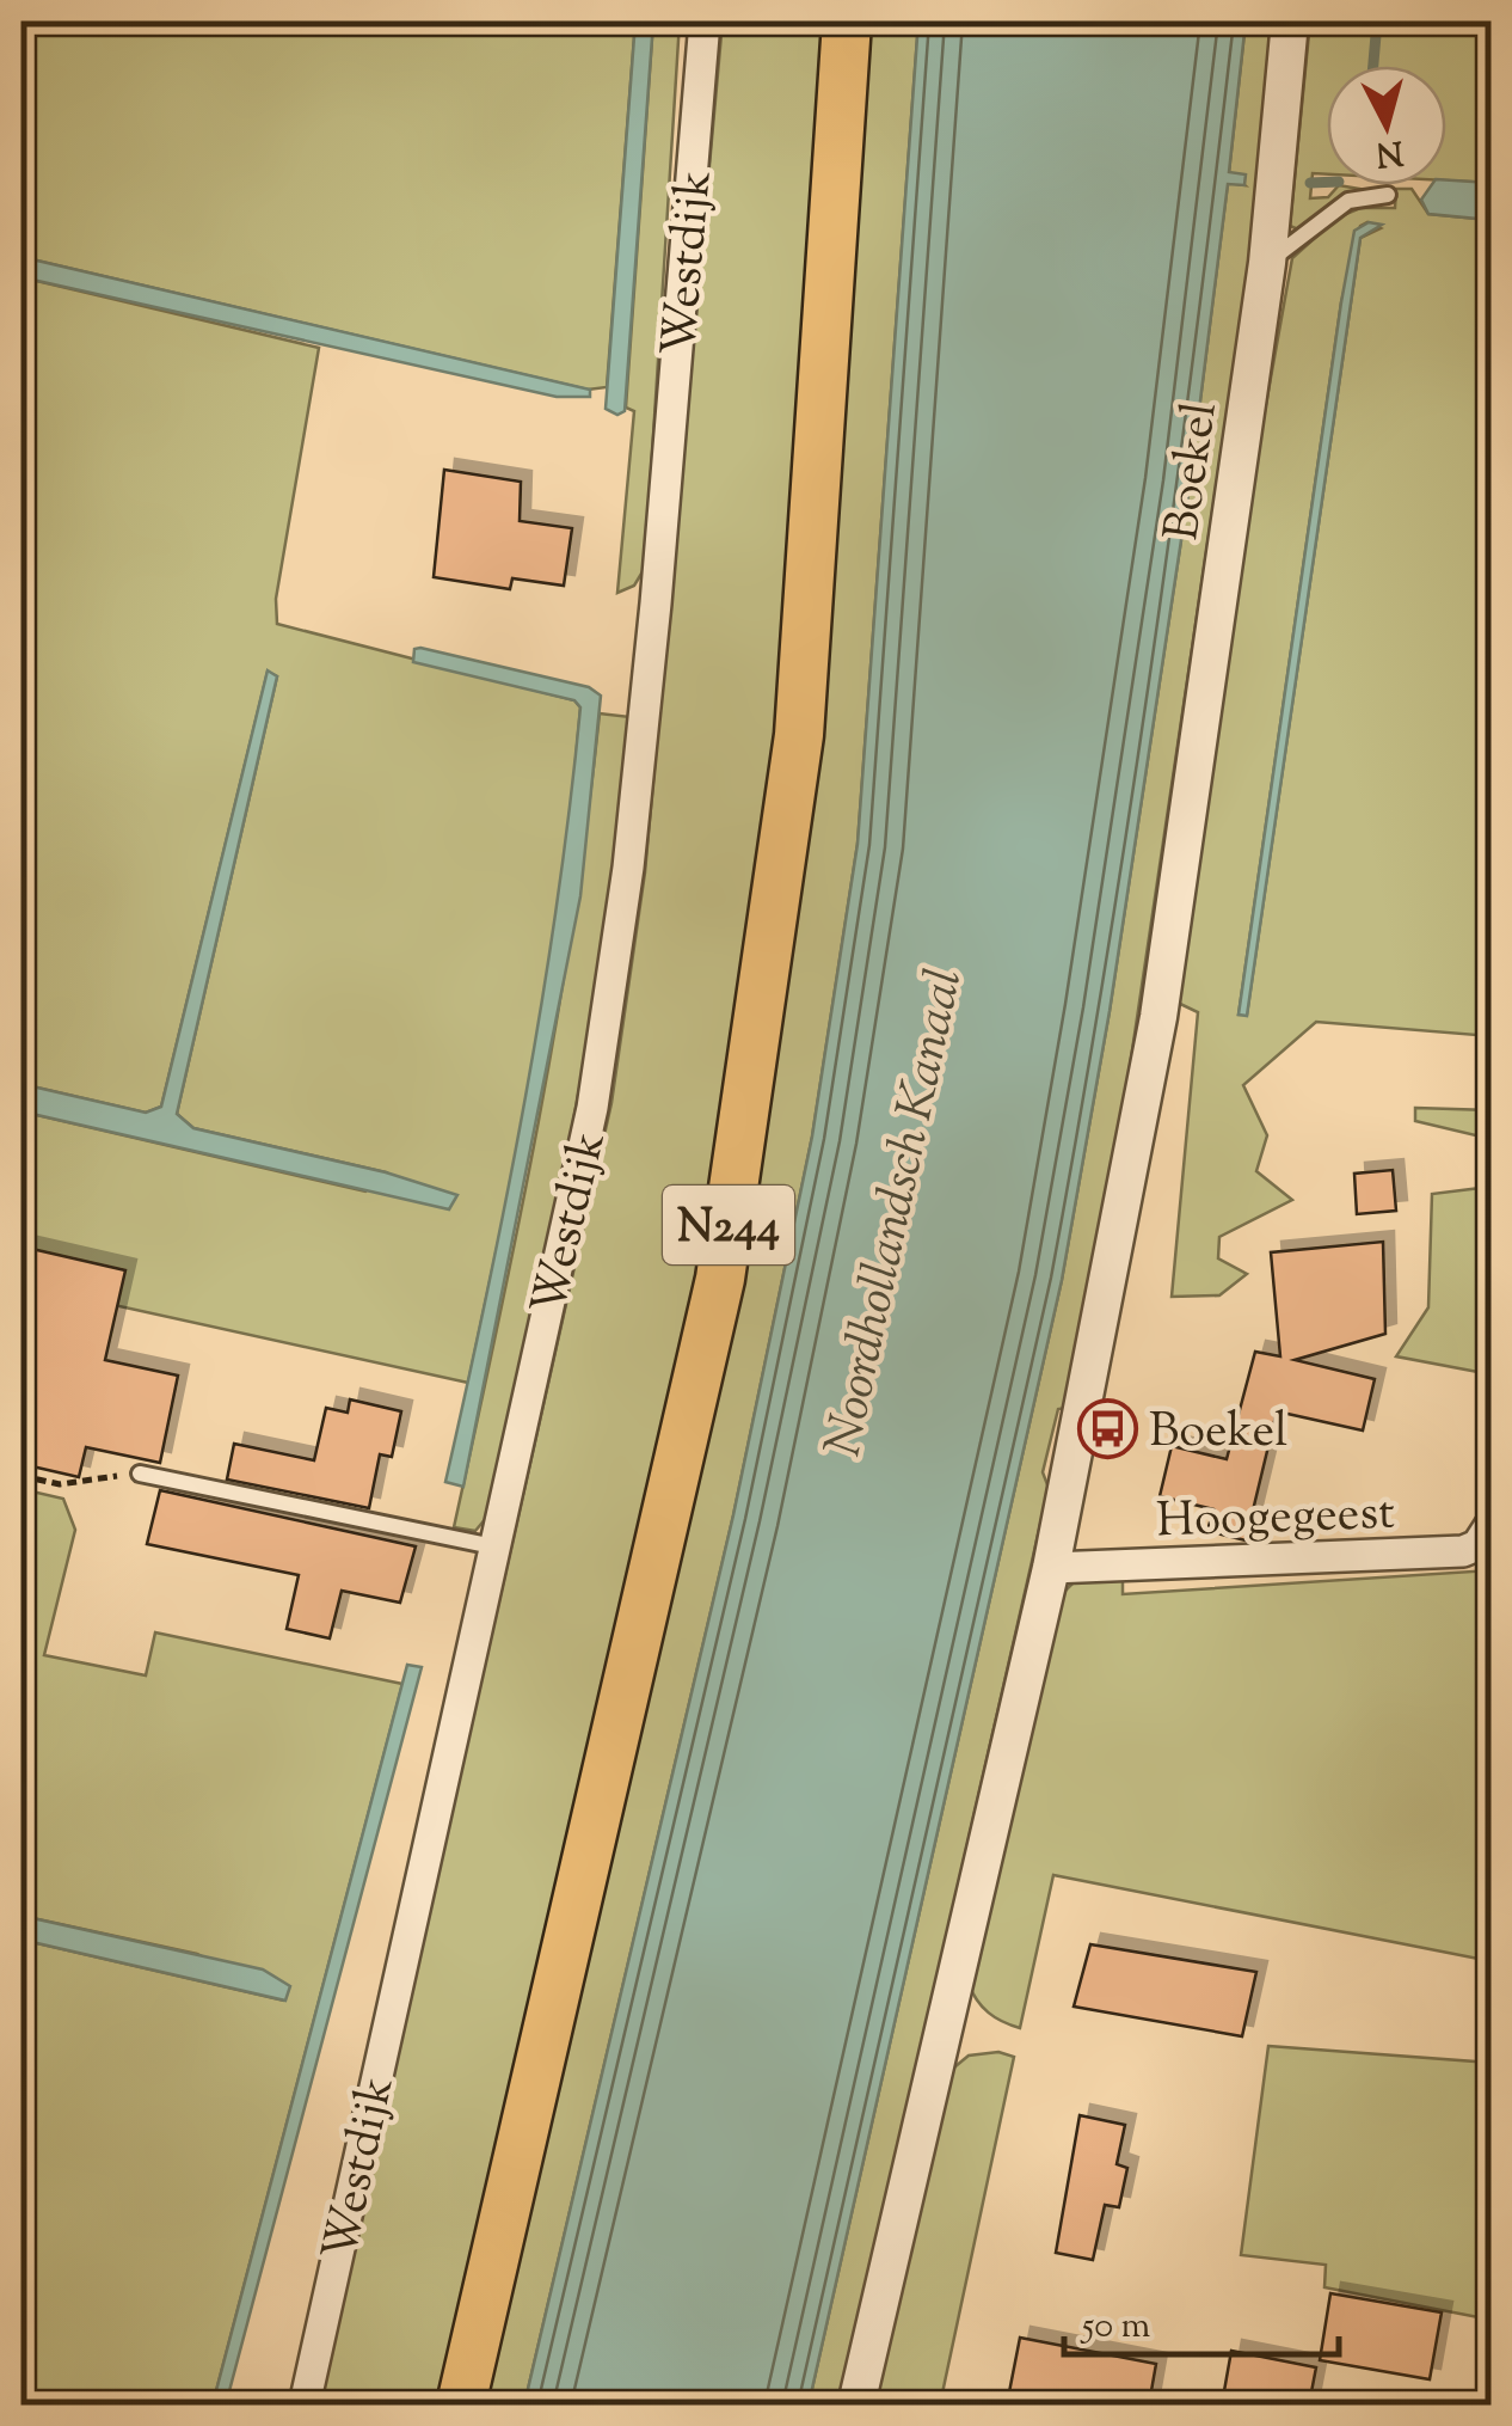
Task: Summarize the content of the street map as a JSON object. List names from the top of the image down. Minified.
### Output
{"streets":{"main road":["N244"],"street":["Westdijk","Boekel","Hoogegeest"]},"crossings":[["Boekel","Hoogegeest"]],"water":["Noordhollandsch Kanaal"],"places":{"bus stop":["Boekel"]},"scale_bar":"50 m","north":"bottom"}
